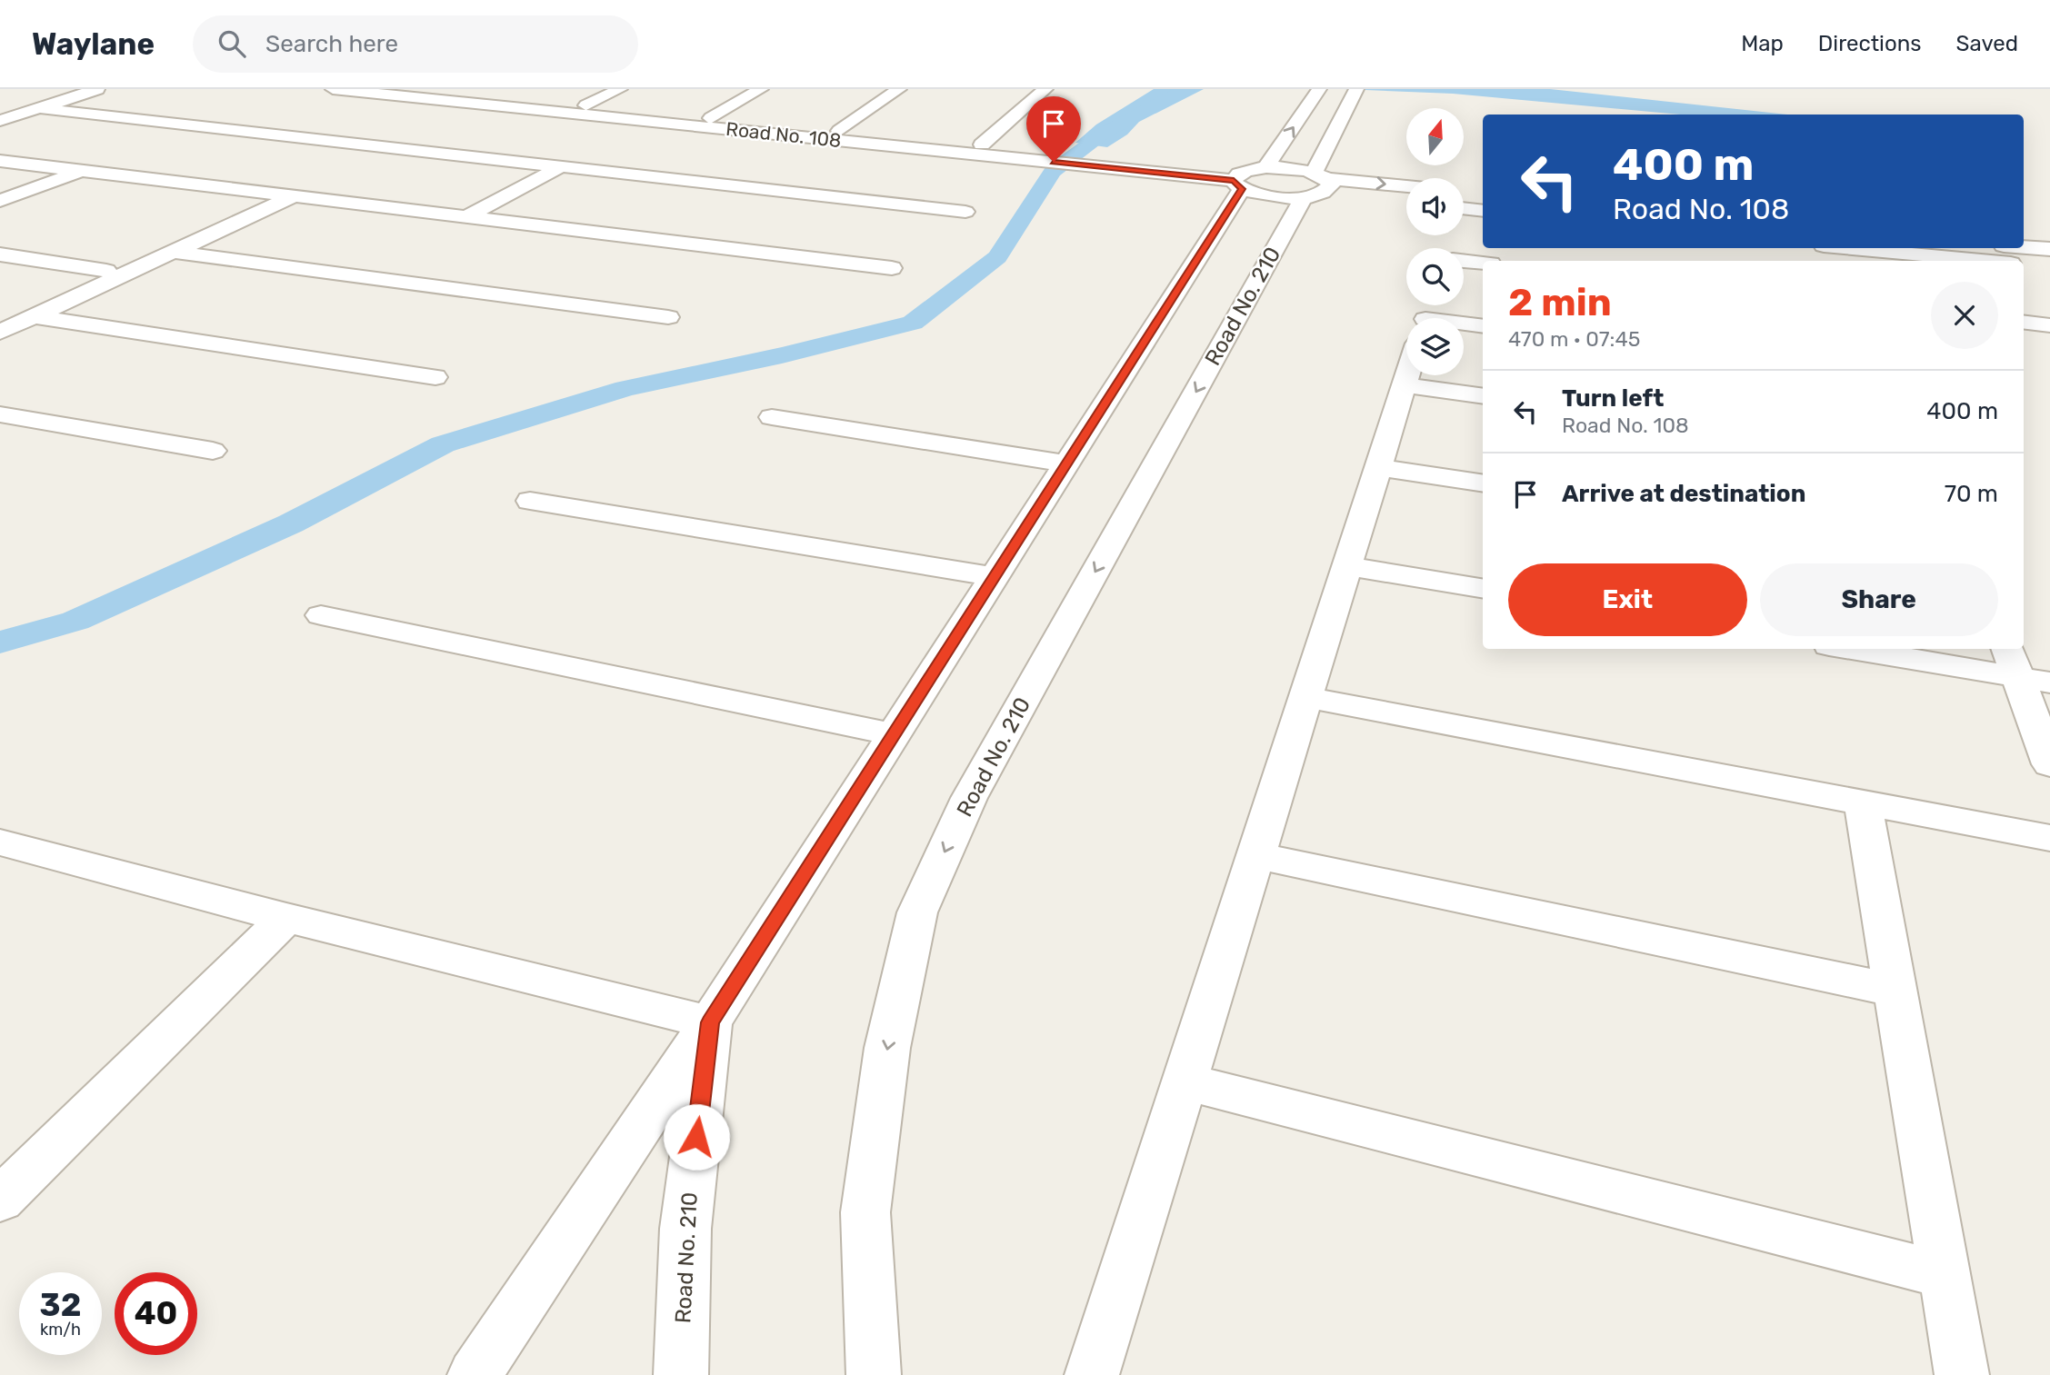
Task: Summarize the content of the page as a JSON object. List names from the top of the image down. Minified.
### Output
{"streets":{"street":["Road No. 108","Road No. 210"]},"crossings":[["Road No. 108","Road No. 210"]],"north":"top","page":{"header":"Waylane","search":"Search here","nav":["Map","Directions","Saved"],"turn":["400 m","Road No. 108"],"heading":["2 min","470 m · 07:45"],"list":[{"name":"Turn left","note":"Road No. 108","value":"400 m"},{"name":"Arrive at destination","value":"70 m"}],"buttons":["Exit","Share"],"speed":"32 km/h","limit":"40"}}
